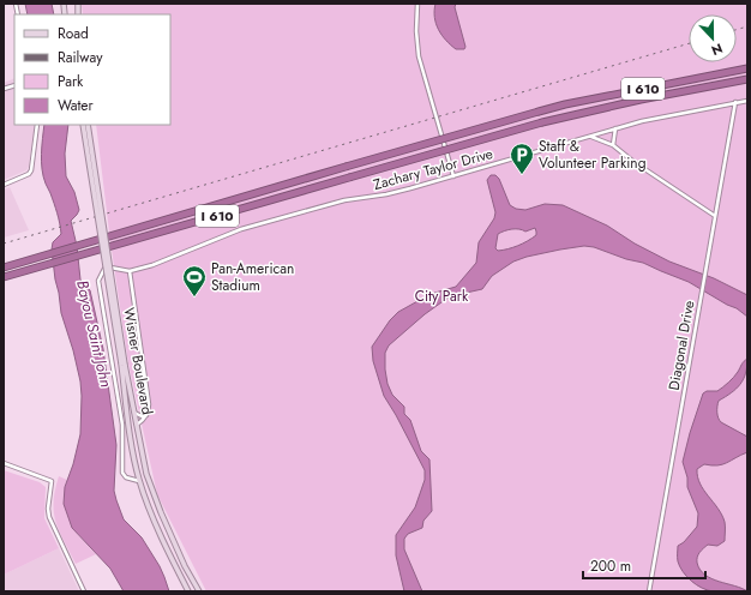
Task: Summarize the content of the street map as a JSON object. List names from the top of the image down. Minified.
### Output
{"streets":{"highway":["I 610"],"street":["Zachary Taylor Drive","Diagonal Drive","Wisner Boulevard"]},"crossings":[["Zachary Taylor Drive","Diagonal Drive"]],"water":["Bayou Saint John"],"parks":["City Park"],"places":{"parking":["Staff & Volunteer Parking"],"sports":["Pan-American Stadium"]},"legend":["Road","Railway","Park","Water"],"scale_bar":"200 m","north":"bottom"}
